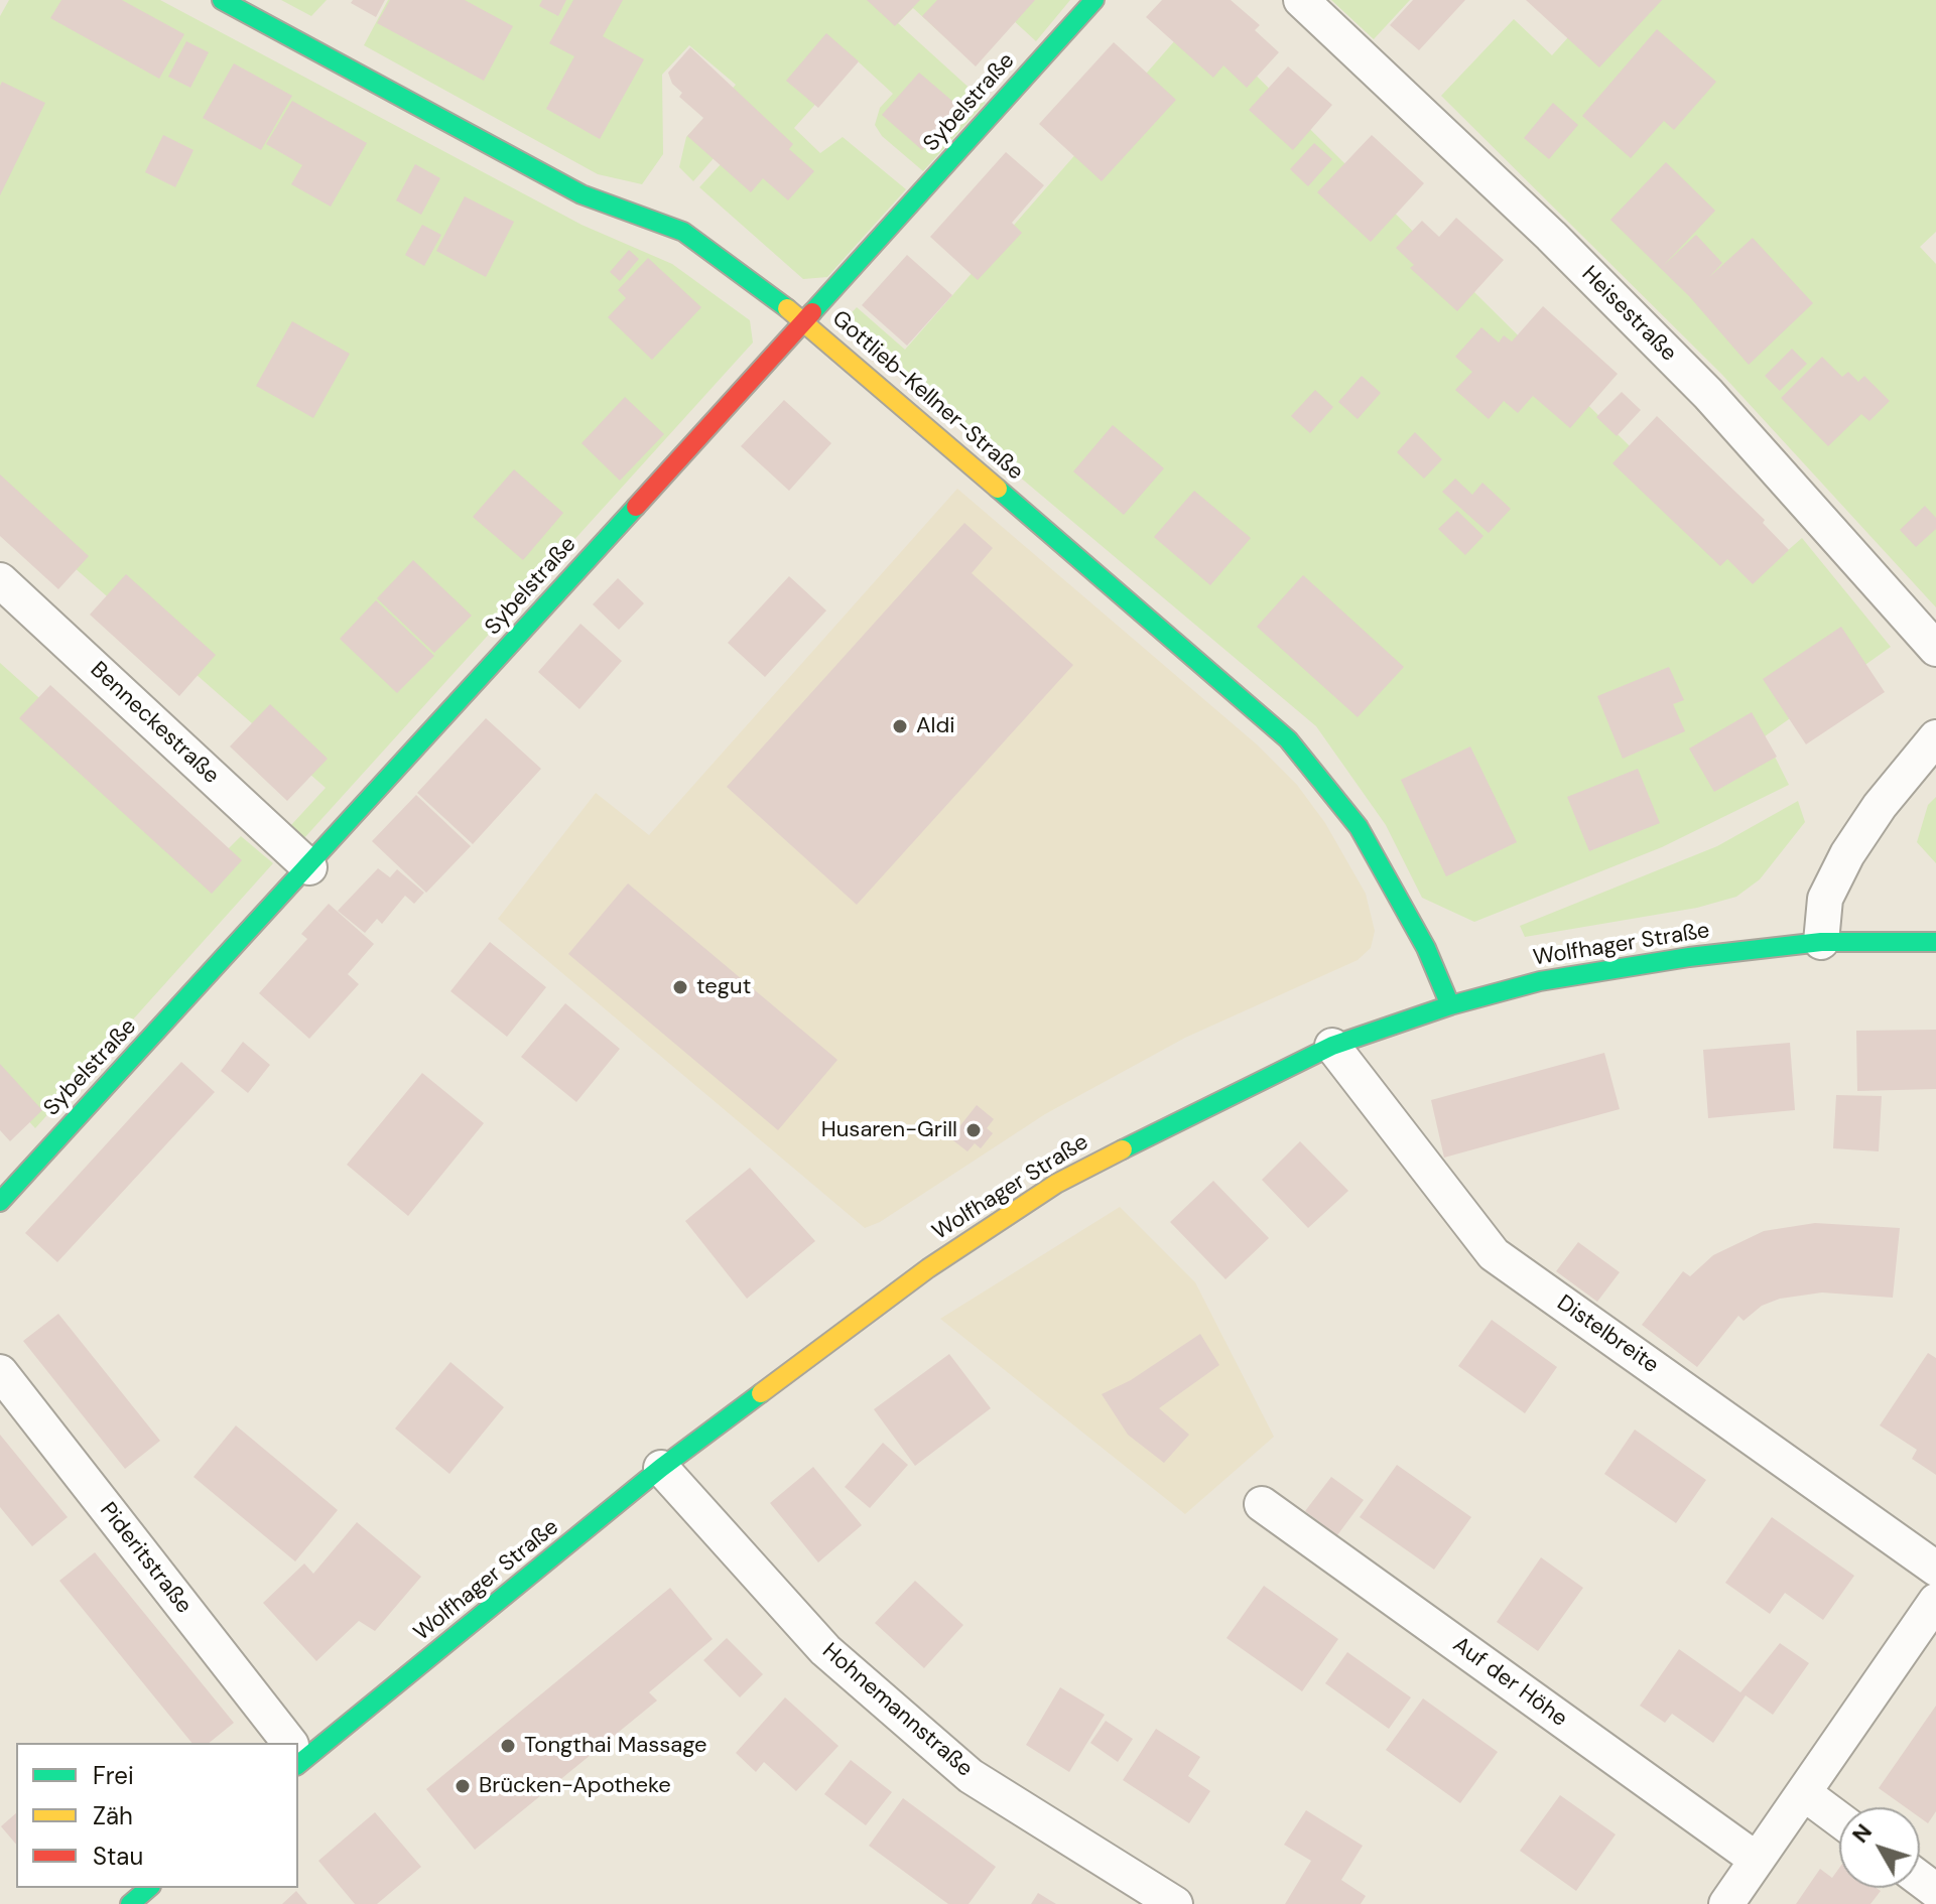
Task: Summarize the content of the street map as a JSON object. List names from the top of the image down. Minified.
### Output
{"streets":{"street":["Sybelstraße","Heisestraße","Gottlieb-Kellner-Straße","Benneckestraße","Wolfhager Straße","Distelbreite","Pideritstraße","Auf der Höhe","Hohnemannstraße"]},"crossings":[["Sybelstraße","Gottlieb-Kellner-Straße"],["Sybelstraße","Benneckestraße"],["Gottlieb-Kellner-Straße","Wolfhager Straße"],["Wolfhager Straße","Distelbreite"],["Wolfhager Straße","Hohnemannstraße"]],"places":["Aldi","tegut","Husaren-Grill","Tongthai Massage","Brücken-Apotheke"],"legend":["Frei","Zäh","Stau"],"north":"top left"}
